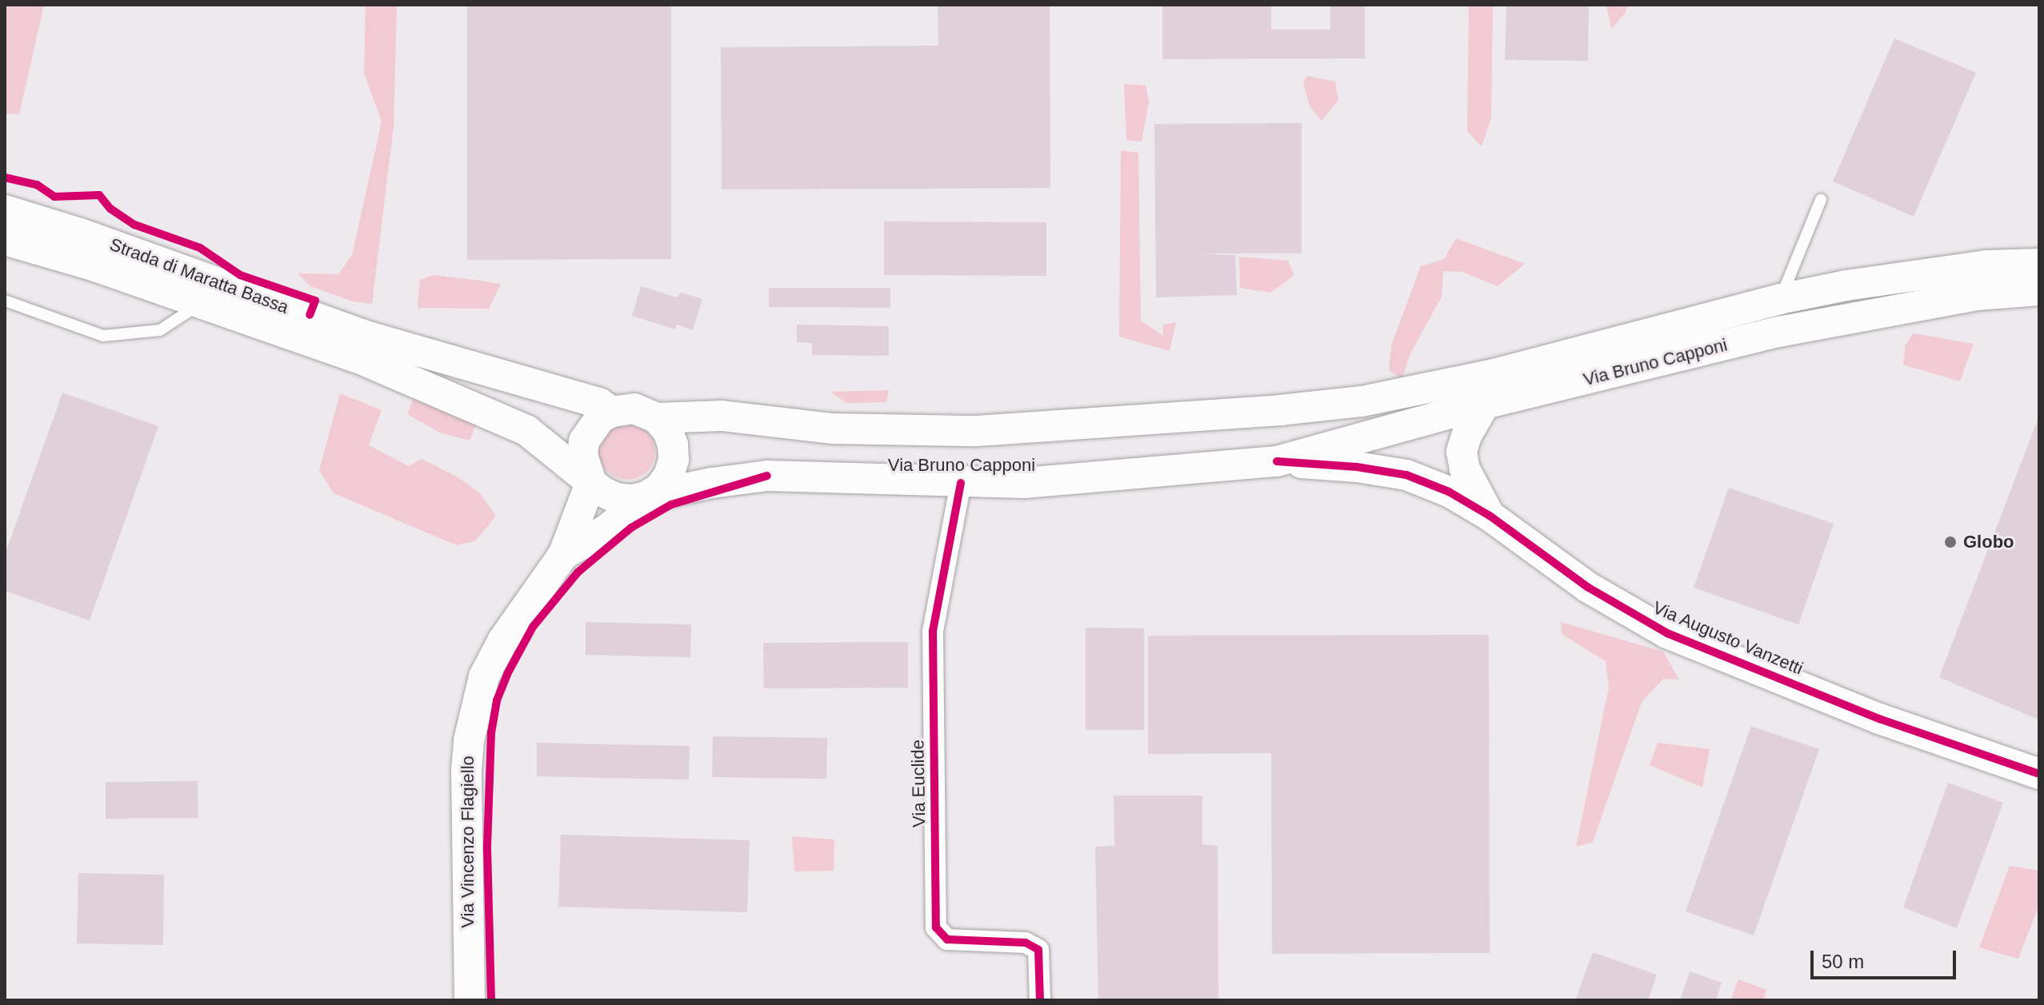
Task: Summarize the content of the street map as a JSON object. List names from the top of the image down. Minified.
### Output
{"streets":{"main road":["Strada di Maratta Bassa","Via Bruno Capponi","Via Augusto Vanzetti","Via Vincenzo Flagiello"],"street":["Via Euclide"]},"crossings":[["Strada di Maratta Bassa","Via Bruno Capponi"],["Strada di Maratta Bassa","Via Vincenzo Flagiello"],["Via Bruno Capponi","Via Augusto Vanzetti"],["Via Bruno Capponi","Via Euclide"],["Via Bruno Capponi","Via Vincenzo Flagiello"]],"places":["Globo"],"scale_bar":"50 m"}
